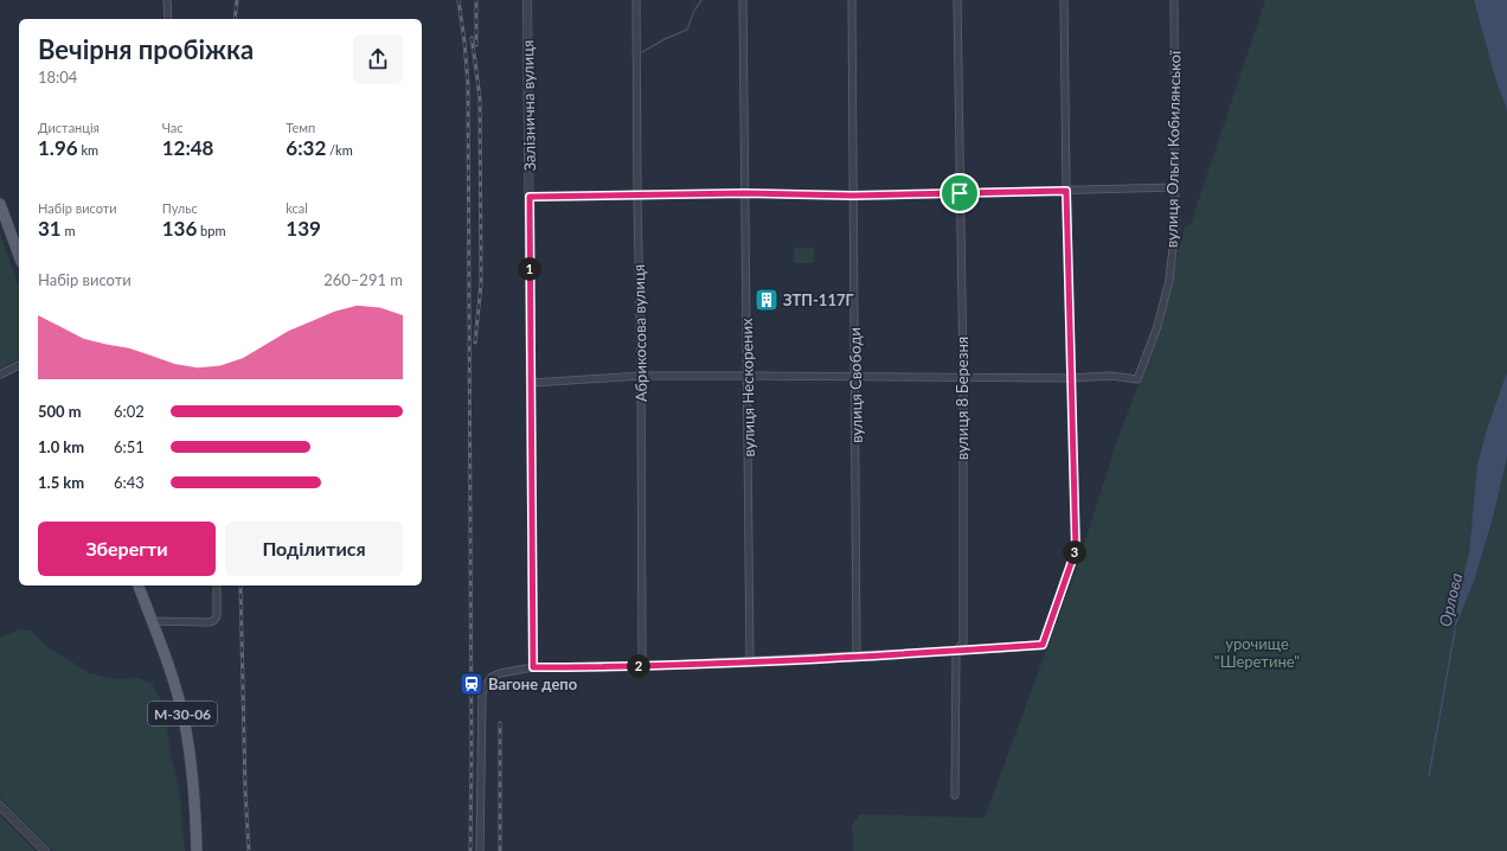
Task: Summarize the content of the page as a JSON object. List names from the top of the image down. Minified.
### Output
{"streets":{"main road":["М-30-06"],"street":["Залізнична вулиця","вулиця Ольги Кобилянської","Абрикосова вулиця","вулиця Свободи","вулиця Нескорених","вулиця 8 Березня"]},"water":["Орлова"],"parks":["урочище \"Шеретине\""],"places":{"building":["ЗТП-117Г"],"station":["Вагоне депо"]},"page":{"heading":["Вечірня пробіжка","18:04"],"stats":[["Дистанція","1.96 km"],["Час","12:48"],["Темп","6:32 /km"],["Набір висоти","31 m"],["Пульс","136 bpm"],["kcal","139"]],"pins":["1","3","2"],"chart":["Набір висоти","260–291 m"],"list":[{"name":"500 m","note":"6:02"},{"name":"1.0 km","note":"6:51"},{"name":"1.5 km","note":"6:43"}],"buttons":["Зберегти","Поділитися"]}}
